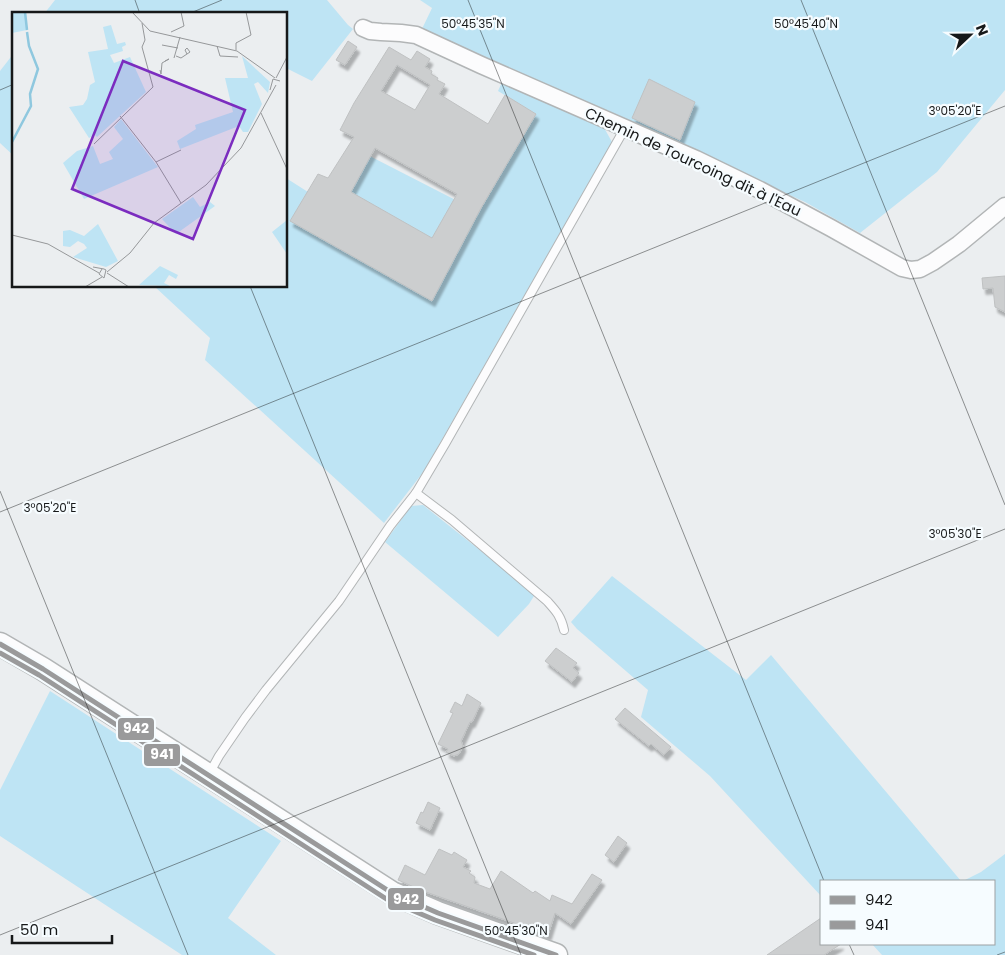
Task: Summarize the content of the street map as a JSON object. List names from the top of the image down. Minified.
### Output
{"streets":{"street":["Chemin de Tourcoing dit à l'Eau"]},"lines":["transit line 942","transit line 941"],"legend":["942","941"],"scale_bar":"50 m","north":"right","coordinates":["50°45'35\"N","50°45'40\"N","3°05'20\"E","3°05'30\"E","50°45'30\"N"]}
